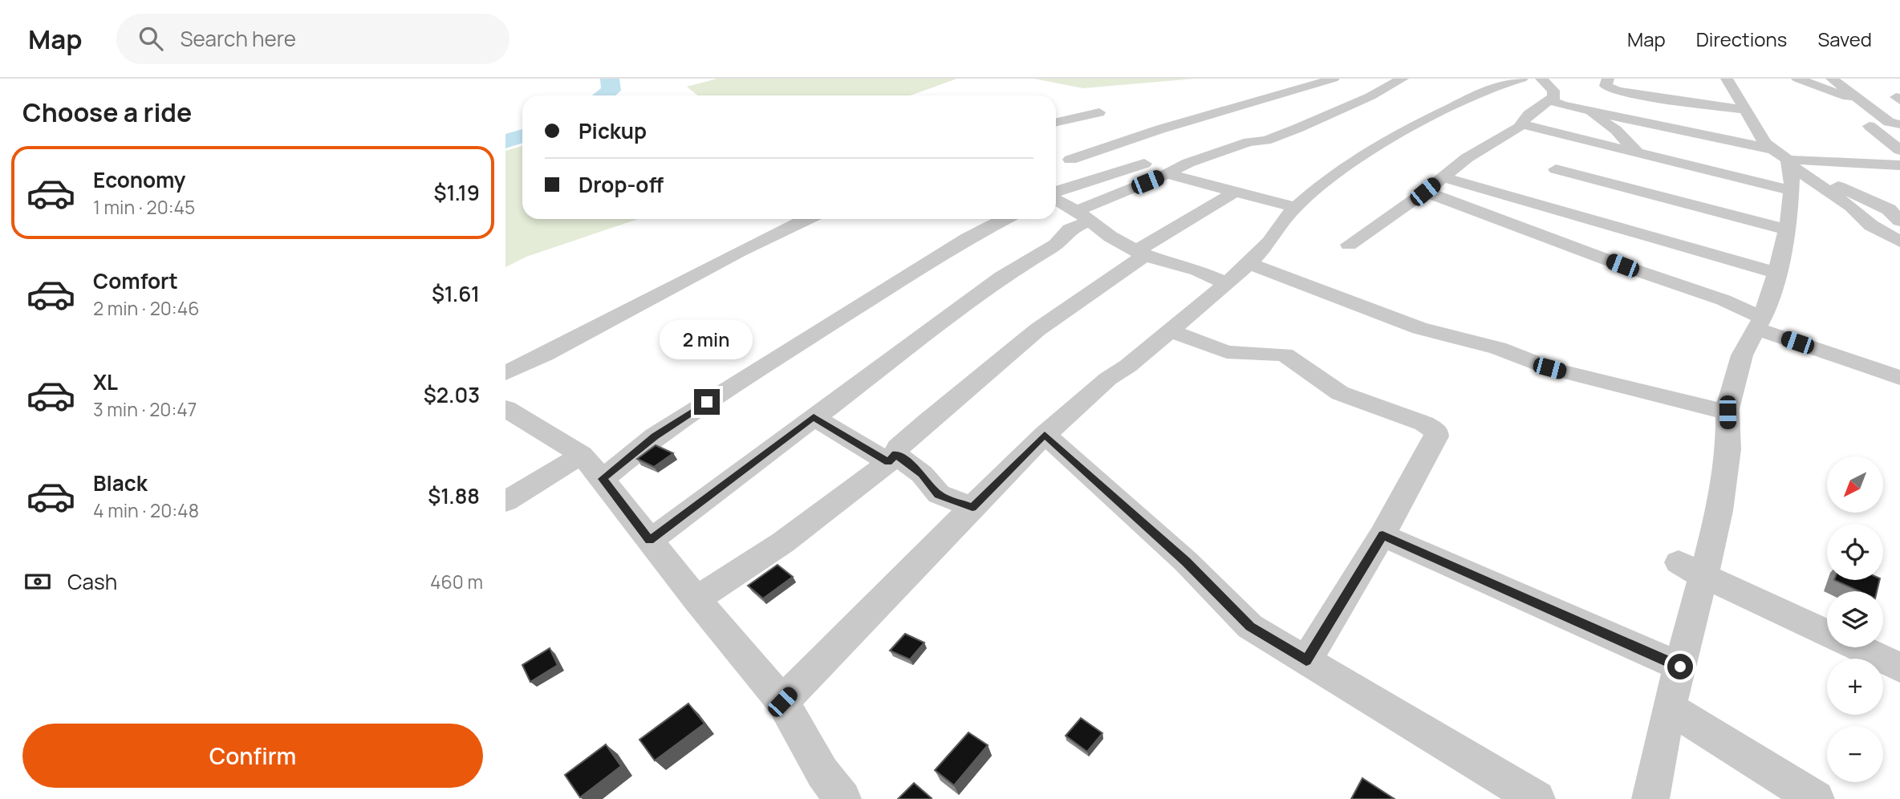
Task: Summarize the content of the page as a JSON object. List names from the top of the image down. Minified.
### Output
{"north":"bottom left","page":{"header":"Map","search":"Search here","nav":["Map","Directions","Saved"],"heading":"Choose a ride","banner":["Pickup","Drop-off"],"list":[{"name":"Economy","note":"1 min · 20:45","value":"$1.19"},{"name":"Comfort","note":"2 min · 20:46","value":"$1.61"},{"name":"XL","note":"3 min · 20:47","value":"$2.03"},{"name":"Black","note":"4 min · 20:48","value":"$1.88"}],"bubble":"2 min","map_buttons":["+","−"],"pay":["Cash","460 m"],"buttons":"Confirm"}}
